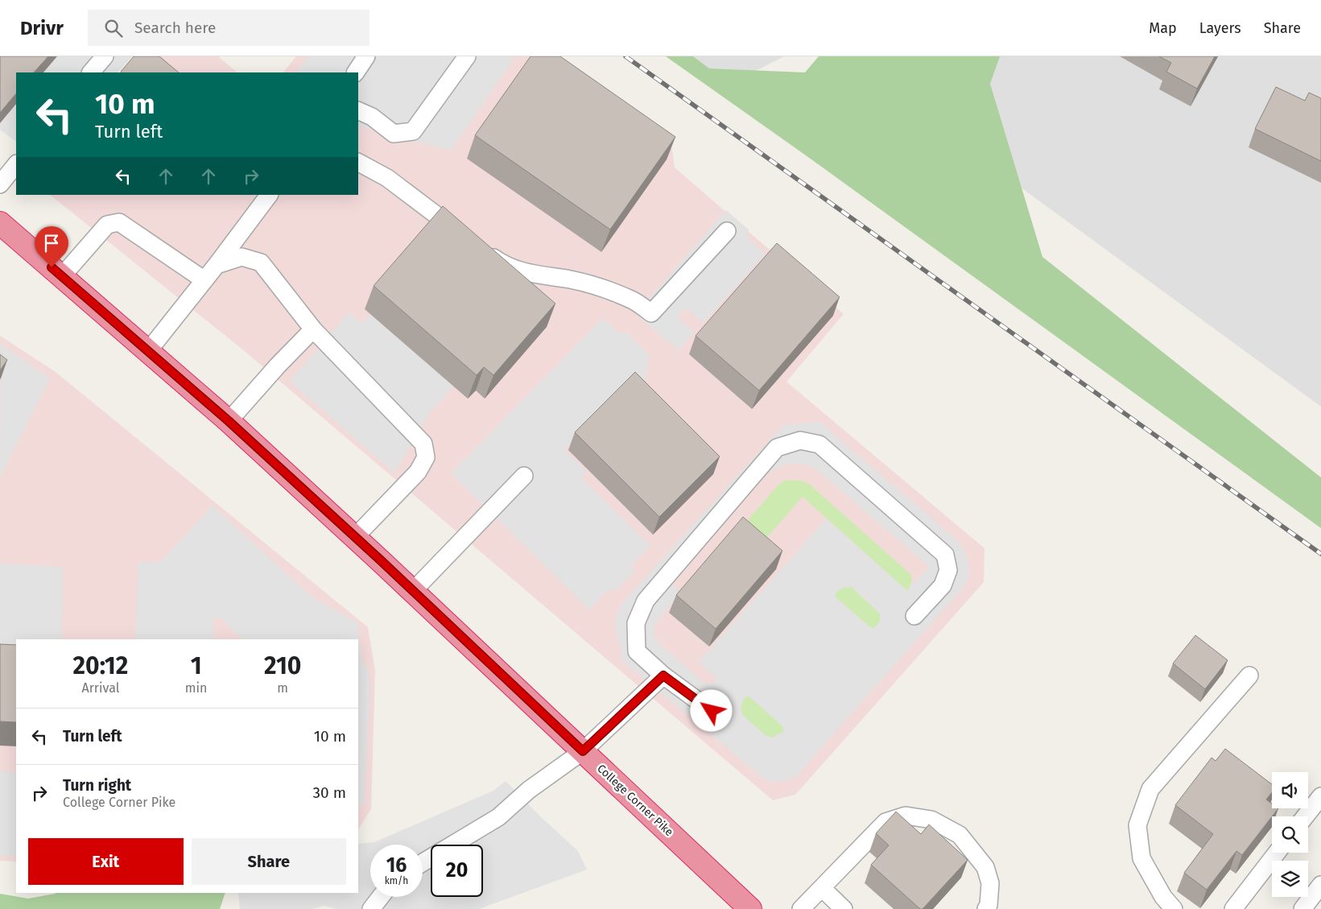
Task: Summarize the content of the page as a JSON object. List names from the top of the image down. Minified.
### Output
{"streets":{"highway":["College Corner Pike"]},"page":{"header":"Drivr","search":"Search here","nav":["Map","Layers","Share"],"turn":["10 m","Turn left"],"eta":["20:12","Arrival","1","min","210","m"],"list":[{"name":"Turn left","value":"10 m"},{"name":"Turn right","note":"College Corner Pike","value":"30 m"}],"buttons":["Exit","Share"],"speed":"16 km/h","limit":"20"}}
